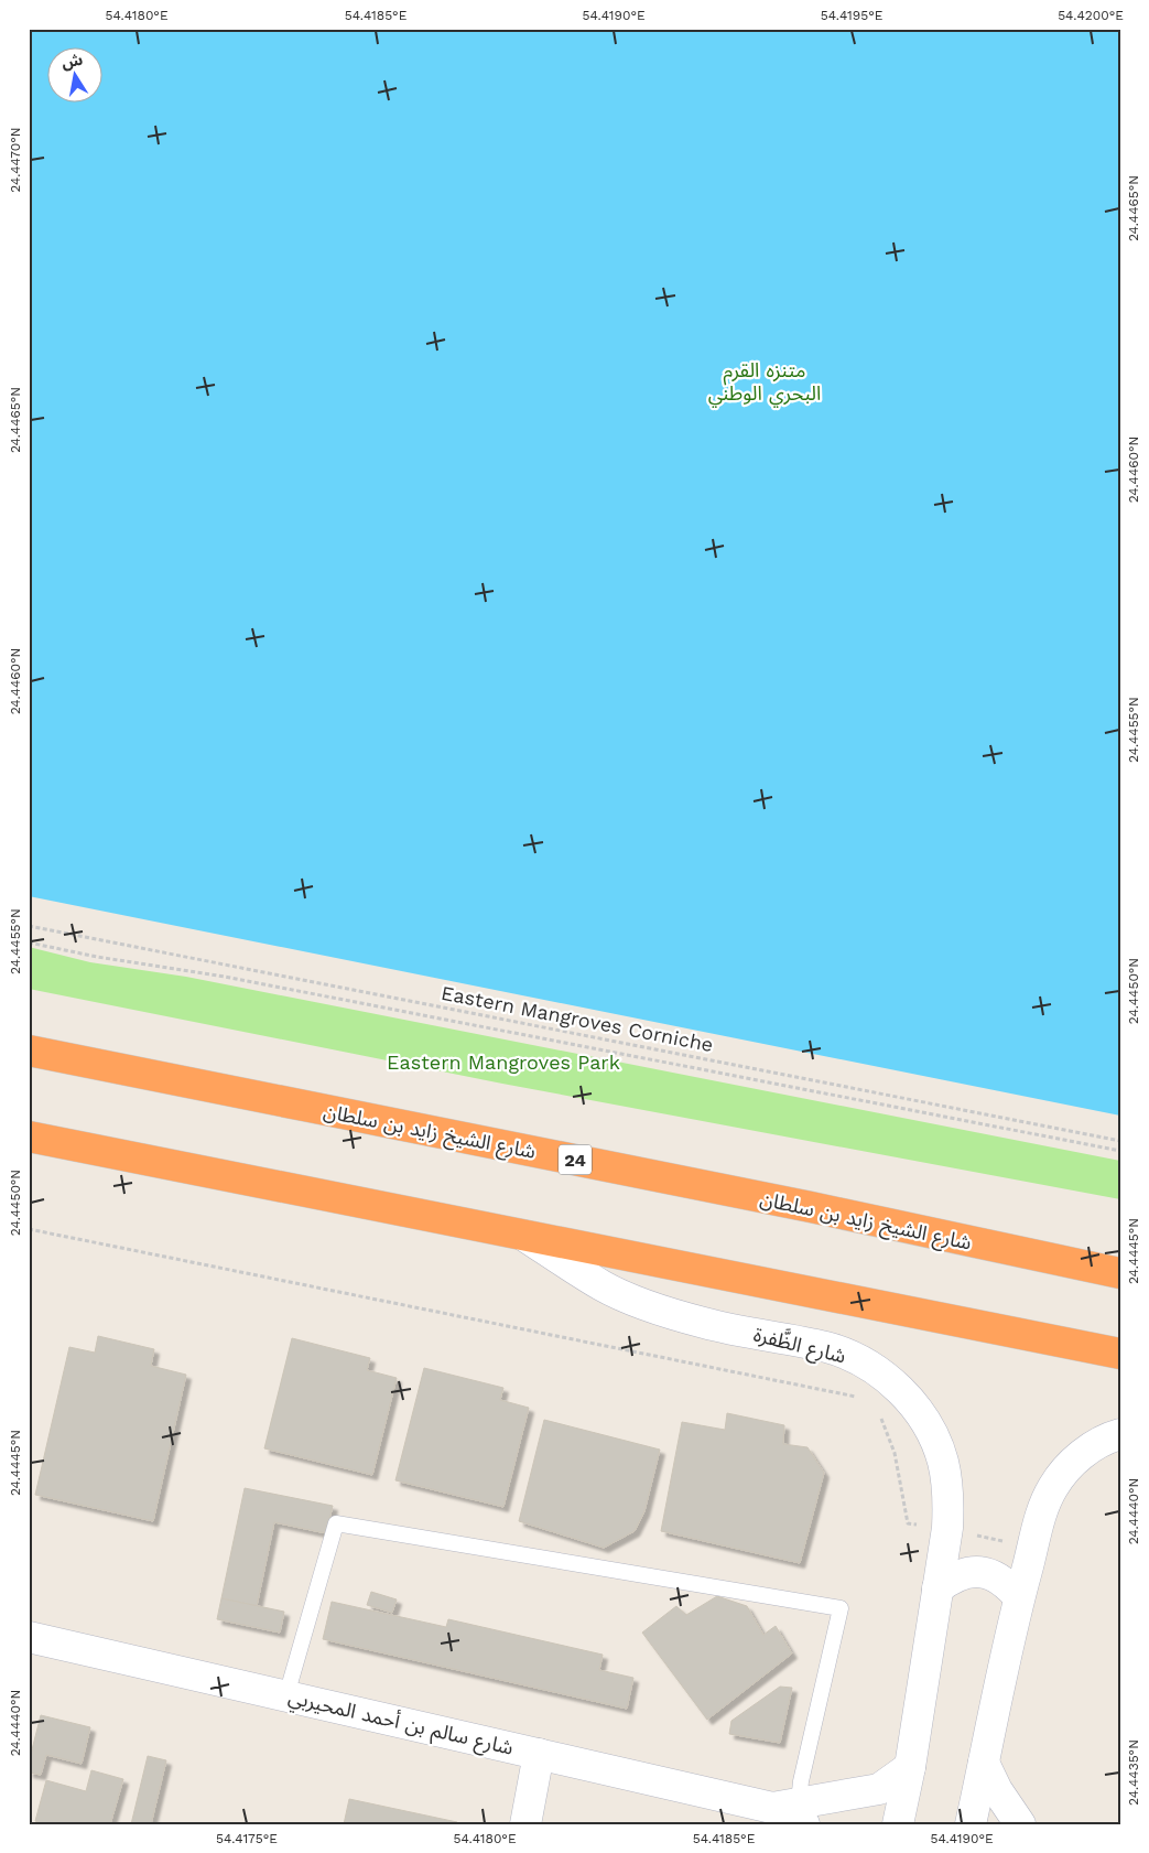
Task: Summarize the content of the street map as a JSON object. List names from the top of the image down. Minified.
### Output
{"streets":{"highway":["شارع الشيخ زايد بن سلطان","24"],"main road":["شارع الظَّفرة","شارع سالم بن أحمد المحيربي"],"path":["Eastern Mangroves Corniche"]},"crossings":[["شارع الظَّفرة","شارع سالم بن أحمد المحيربي"]],"parks":["متنزه القرم البحري الوطني","Eastern Mangroves Park"],"north":"top","coordinates":["54.4180°E","54.4185°E","54.4190°E","54.4195°E","54.4200°E","24.4470°N","24.4465°N","24.4460°N","24.4455°N","24.4450°N","24.4445°N","24.4440°N","24.4435°N","54.4175°E"]}
